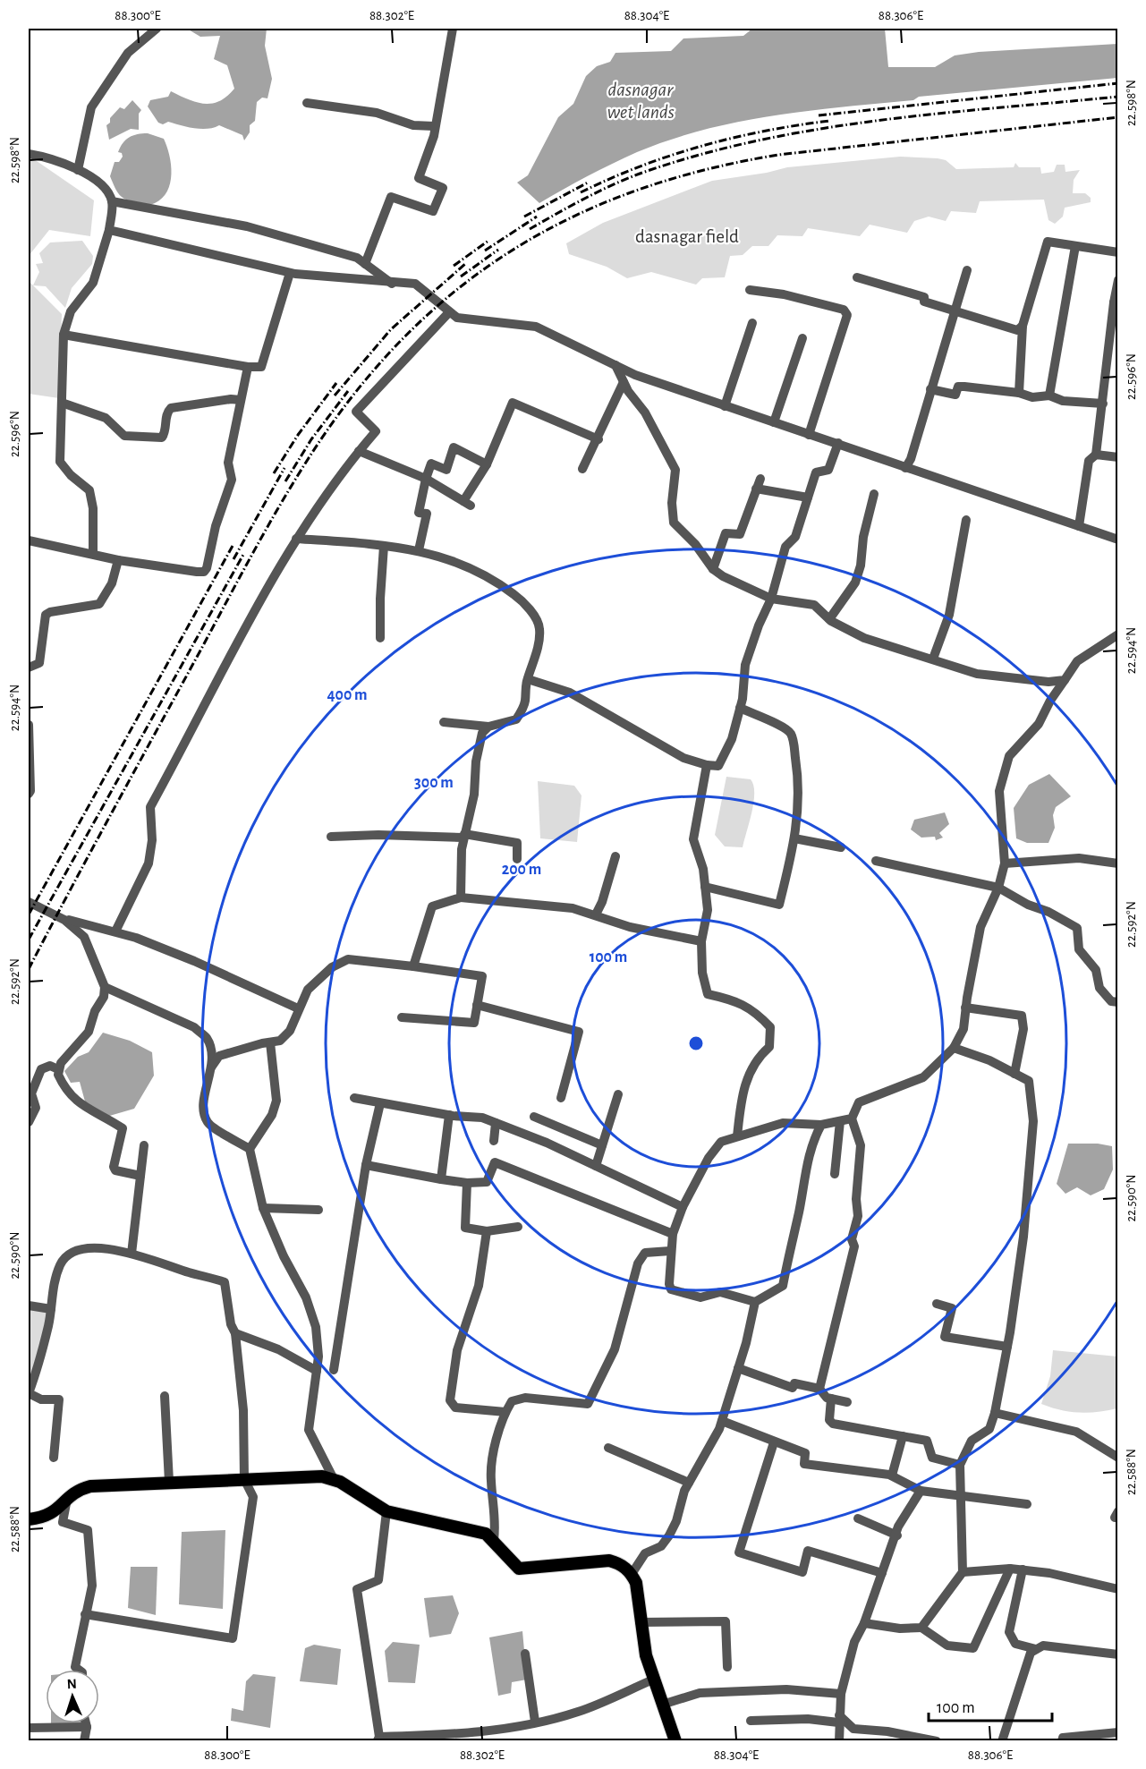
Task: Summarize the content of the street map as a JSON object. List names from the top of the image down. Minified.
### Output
{"water":["dasnagar wet lands"],"parks":["dasnagar field"],"scale_bar":"100 m","north":"top","coordinates":["88.300°E","88.302°E","88.304°E","88.306°E","22.598°N","22.596°N","22.594°N","22.592°N","22.590°N","22.588°N"],"rings":["400 m","300 m","200 m","100 m"]}
